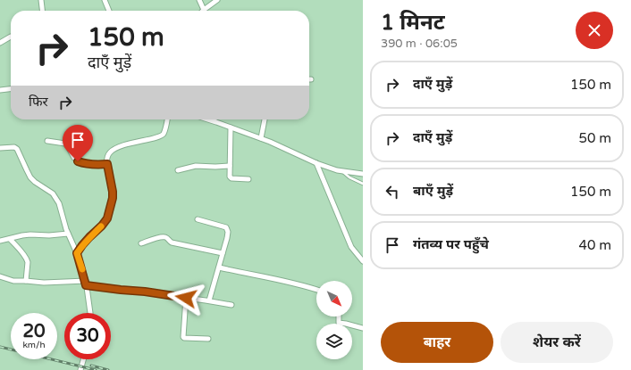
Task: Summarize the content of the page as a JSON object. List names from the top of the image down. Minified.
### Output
{"north":"bottom right","page":{"heading":["1 मिनट","390 m · 06:05"],"turn":["150 m","दाएँ मुड़ें"],"list":[{"name":"दाएँ मुड़ें","value":"150 m"},{"name":"दाएँ मुड़ें","value":"50 m"},{"name":"बाएँ मुड़ें","value":"150 m"},{"name":"गंतव्य पर पहुँचे","value":"40 m"}],"then":"फिर","speed":"20 km/h","limit":"30","buttons":["बाहर","शेयर करें"]}}
